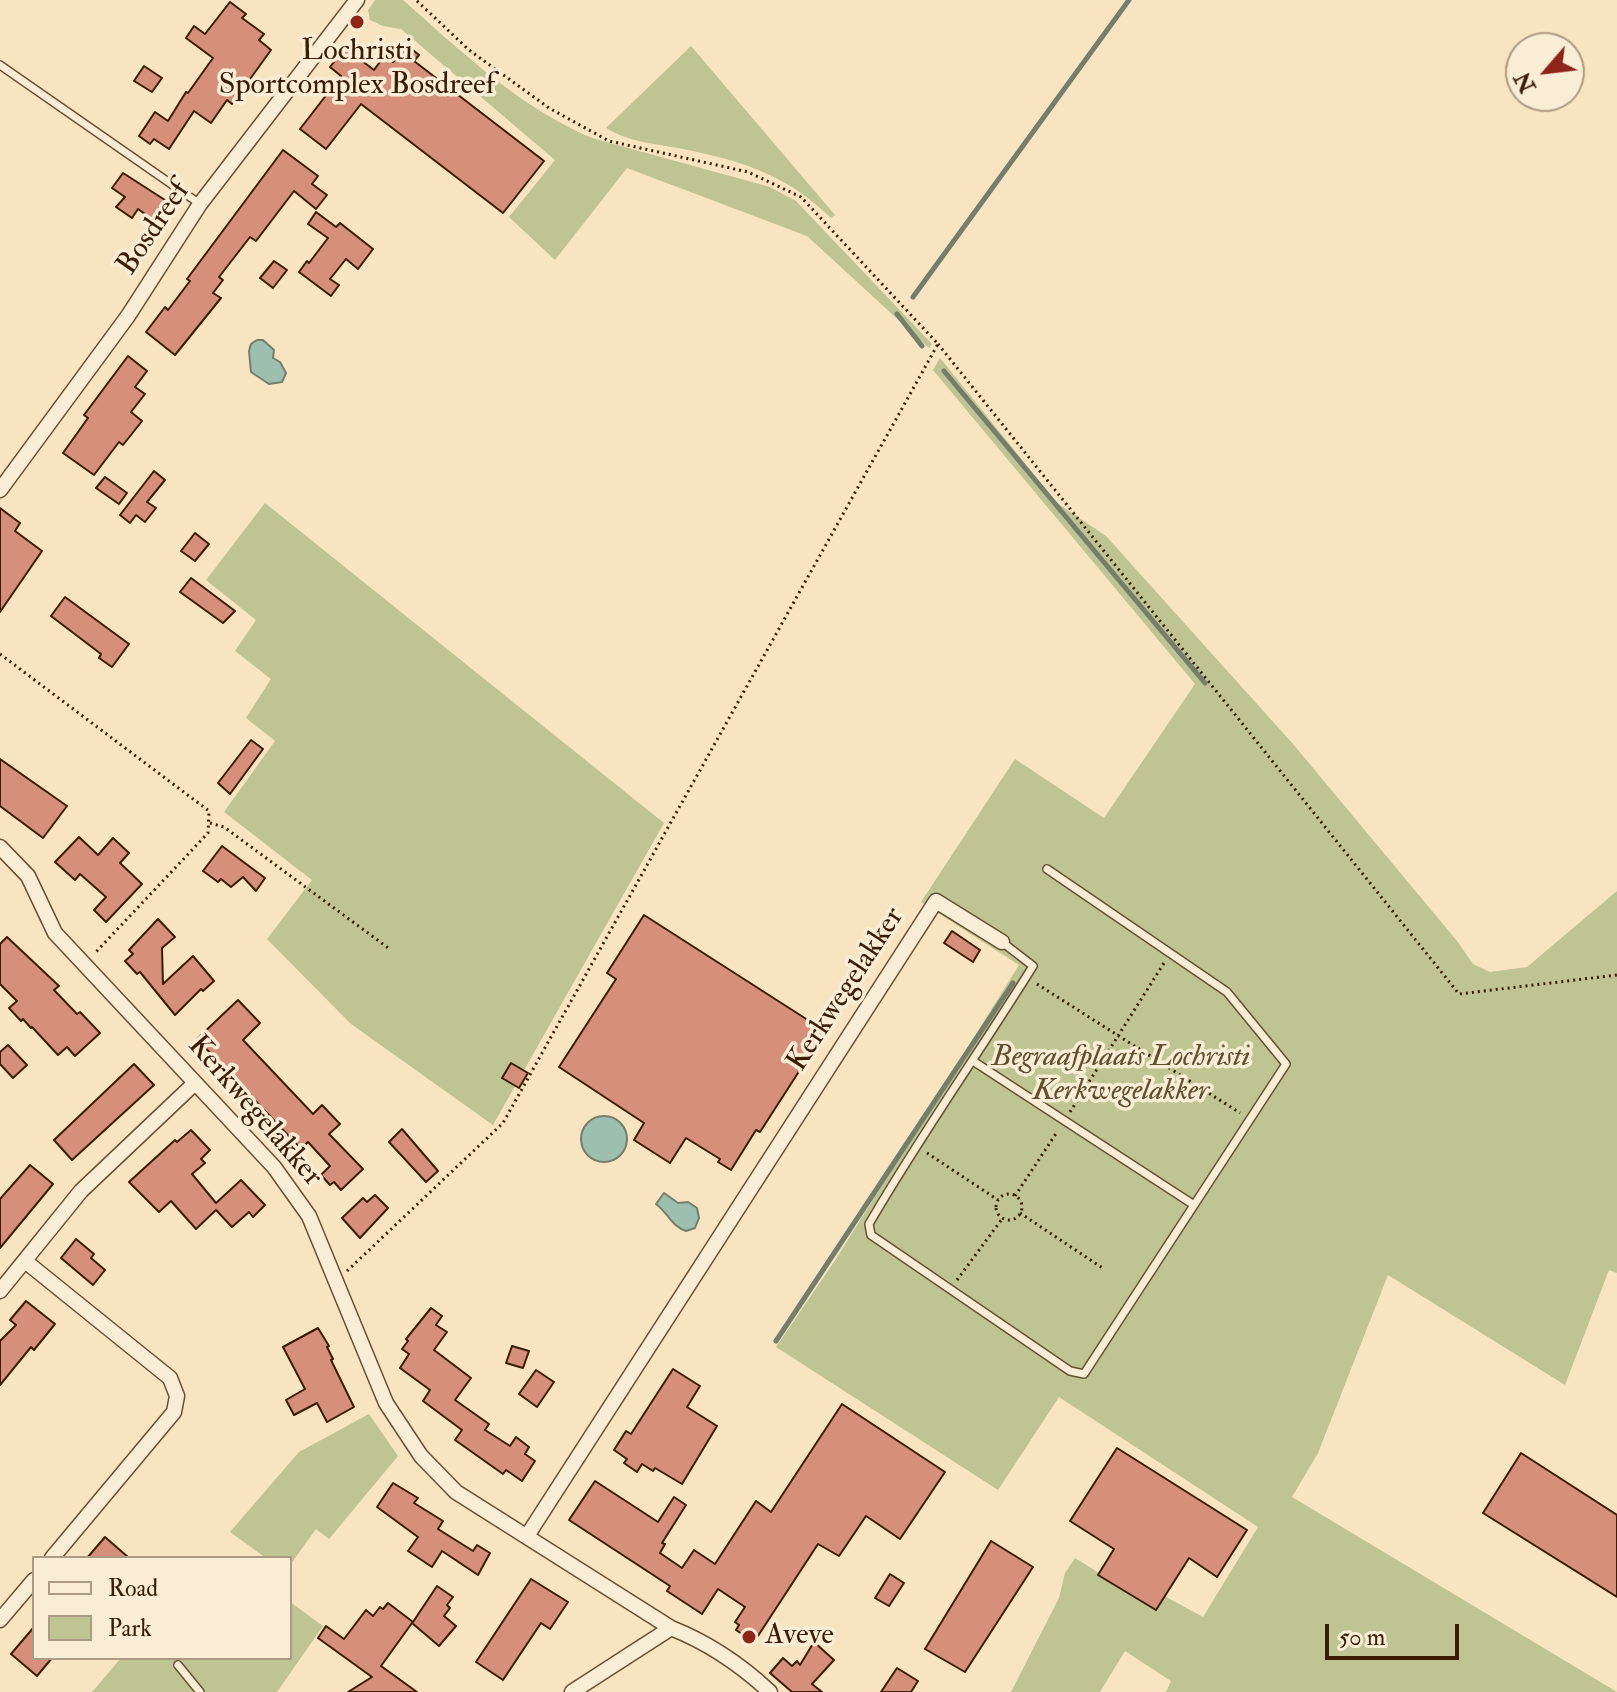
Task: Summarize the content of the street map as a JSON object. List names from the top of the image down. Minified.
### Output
{"streets":{"street":["Bosdreef","Kerkwegelakker"]},"parks":["Begraafplaats Lochristi Kerkwegelakker"],"places":["Lochristi Sportcomplex Bosdreef","Aveve"],"legend":["Road","Park"],"scale_bar":"50 m","north":"bottom left"}
